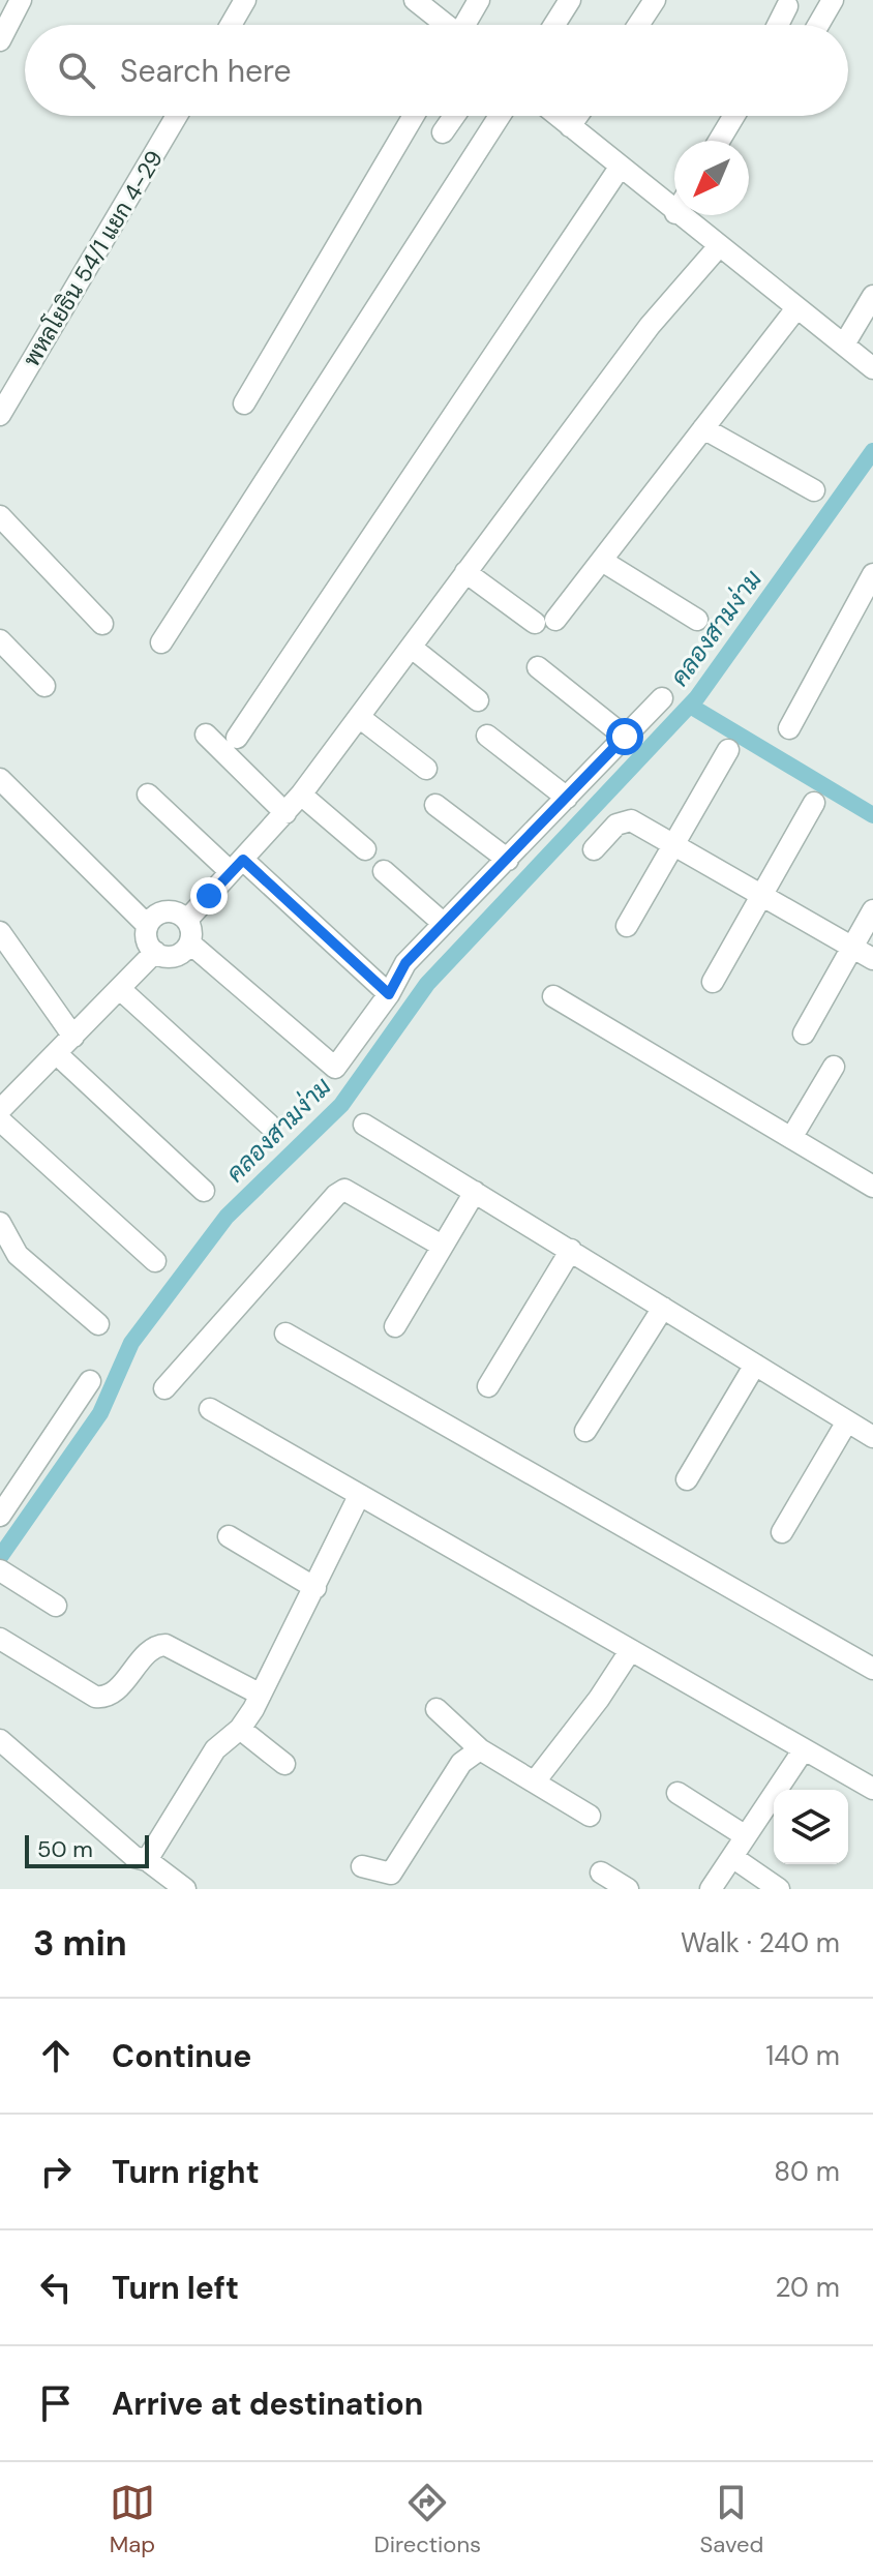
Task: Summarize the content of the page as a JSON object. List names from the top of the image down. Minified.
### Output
{"streets":{"street":["พหลโยธิน 54/1 แยก 4-29"]},"water":["คลองสามง่าม"],"scale_bar":"50 m","north":"bottom left","page":{"search":"Search here","scale":"50 m","heading":["3 min","Walk · 240 m"],"list":[["Continue","140 m"],["Turn right","80 m"],["Turn left","20 m"],"Arrive at destination"],"nav":["Map","Directions","Saved"]}}
